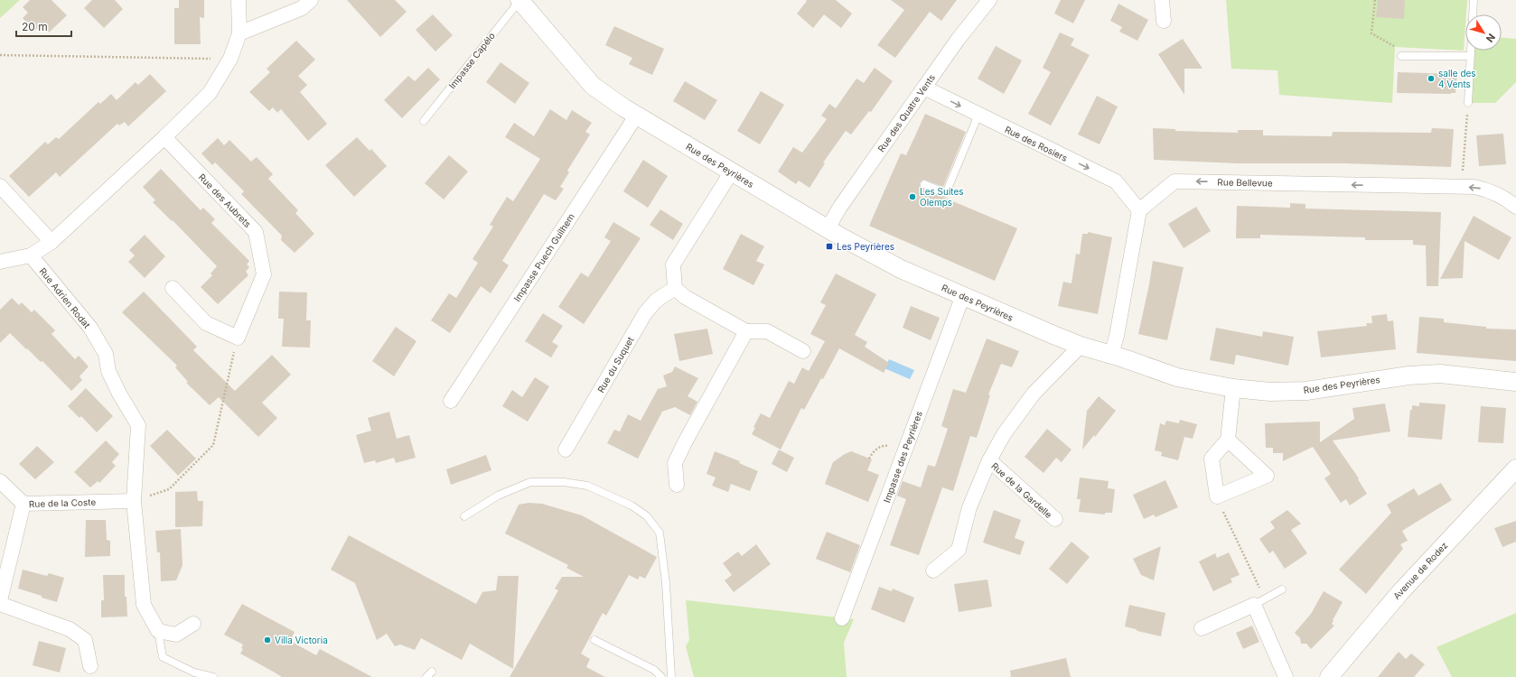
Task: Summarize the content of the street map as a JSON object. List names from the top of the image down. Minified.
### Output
{"streets":{"street":["Rue des Quatre Vents","Rue des Rosiers","Rue des Peyrières","Rue Bellevue","Rue des Aubrets","Impasse Puech Guilhem","Rue Adrien Rodat","Rue du Suquet","Impasse des Peyrières","Rue de la Gardelle","Rue de la Coste","Avenue de Rodez"],"lane":["Impasse Capélo"]},"crossings":[["Impasse Capélo","Rue des Peyrières"],["Rue des Quatre Vents","Rue des Rosiers"],["Rue des Quatre Vents","Rue des Peyrières"],["Rue des Rosiers","Rue Bellevue"],["Rue des Peyrières","Impasse Puech Guilhem"],["Rue des Peyrières","Impasse des Peyrières"],["Rue des Peyrières","Rue de la Gardelle"],["Rue Adrien Rodat","Rue de la Coste"]],"one_way":["Rue des Rosiers","Rue Bellevue"],"places":{"other":["salle des 4 Vents","Les Suites Olemps","Villa Victoria"],"transit":["Les Peyrières"]},"scale_bar":"20 m","north":"bottom right"}
